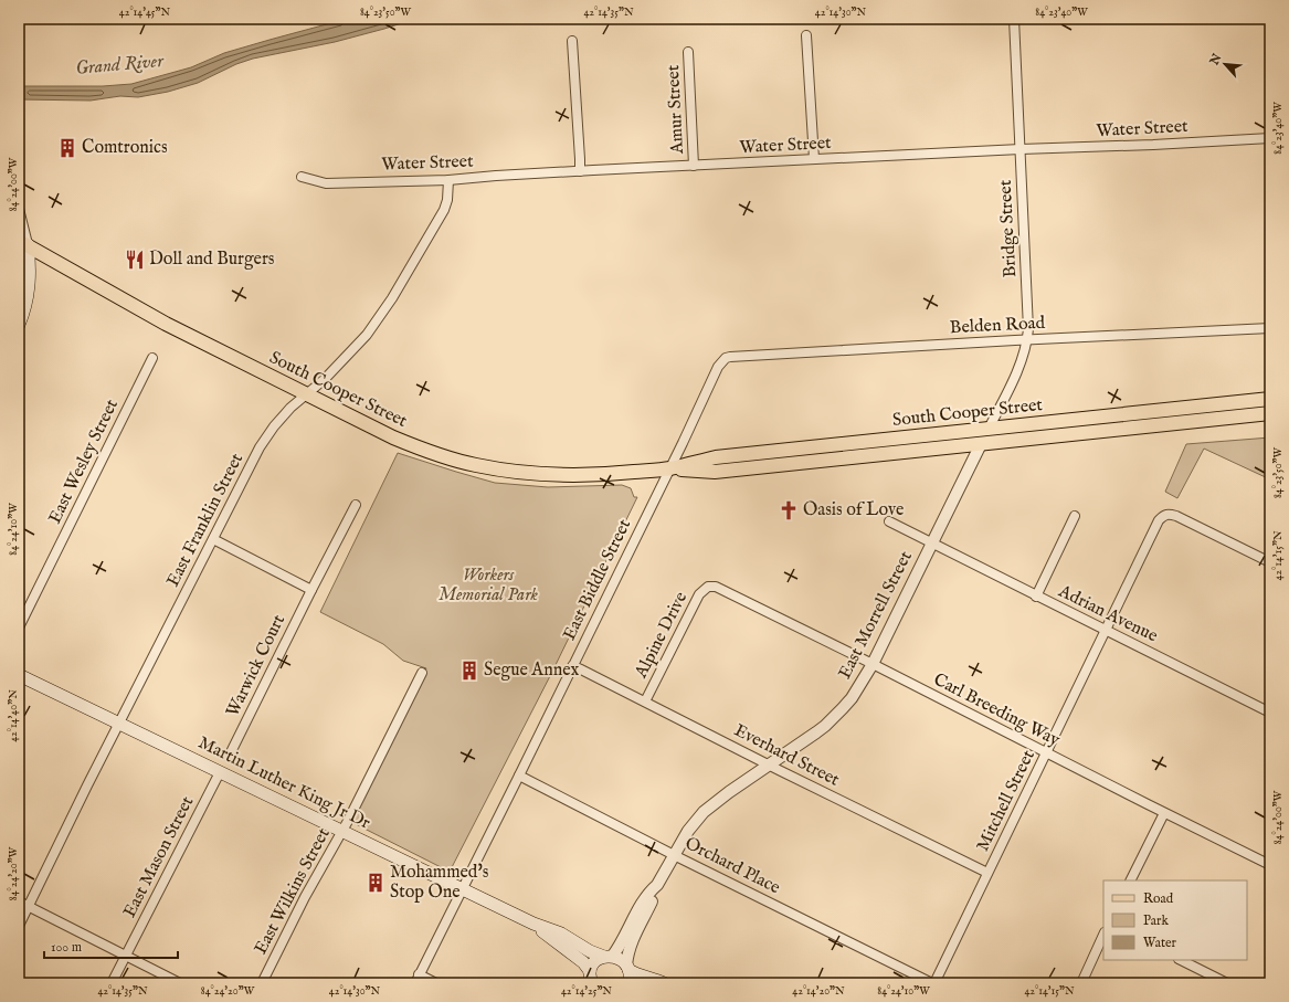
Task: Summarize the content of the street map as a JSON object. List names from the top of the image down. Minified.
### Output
{"streets":{"main road":["South Cooper Street","Martin Luther King Jr Dr"],"street":["Amur Street","Water Street","Bridge Street","Belden Road","East Wesley Street","East Franklin Street","East Biddle Street","Adrian Avenue","East Morrell Street","Alpine Drive","Warwick Court","Carl Breeding Way","Everhard Street","Mitchell Street","East Mason Street","Orchard Place","East Wilkins Street"]},"crossings":[["Amur Street","Water Street"],["Water Street","Bridge Street"],["Water Street","East Franklin Street"],["Bridge Street","Belden Road"],["Bridge Street","South Cooper Street"],["Belden Road","East Biddle Street"],["South Cooper Street","East Franklin Street"],["South Cooper Street","East Biddle Street"],["South Cooper Street","East Morrell Street"],["East Franklin Street","Martin Luther King Jr Dr"],["East Biddle Street","Everhard Street"],["East Biddle Street","Martin Luther King Jr Dr"],["East Biddle Street","Orchard Place"],["Adrian Avenue","East Morrell Street"],["Adrian Avenue","Mitchell Street"],["East Morrell Street","Carl Breeding Way"],["East Morrell Street","Everhard Street"],["East Morrell Street","Martin Luther King Jr Dr"],["East Morrell Street","Orchard Place"],["Alpine Drive","Carl Breeding Way"],["Alpine Drive","Everhard Street"],["Carl Breeding Way","Mitchell Street"],["Everhard Street","Mitchell Street"],["Martin Luther King Jr Dr","East Mason Street"],["Martin Luther King Jr Dr","East Wilkins Street"],["Mitchell Street","Orchard Place"]],"water":["Grand River"],"parks":["Workers Memorial Park"],"places":{"building":["Comtronics","Segue Annex","Mohammed's Stop One"],"restaurant":["Doll and Burgers"],"church":["Oasis of Love"]},"legend":["Road","Park","Water"],"scale_bar":"100 m","north":"top left","coordinates":["42°14'45\"N","84°23'50\"W","42°14'35\"N","42°14'30\"N","84°23'40\"W","84°24'00\"W","84°24'10\"W","42°14'15\"N","42°14'40\"N","84°24'20\"W","42°14'25\"N","42°14'20\"N"]}
